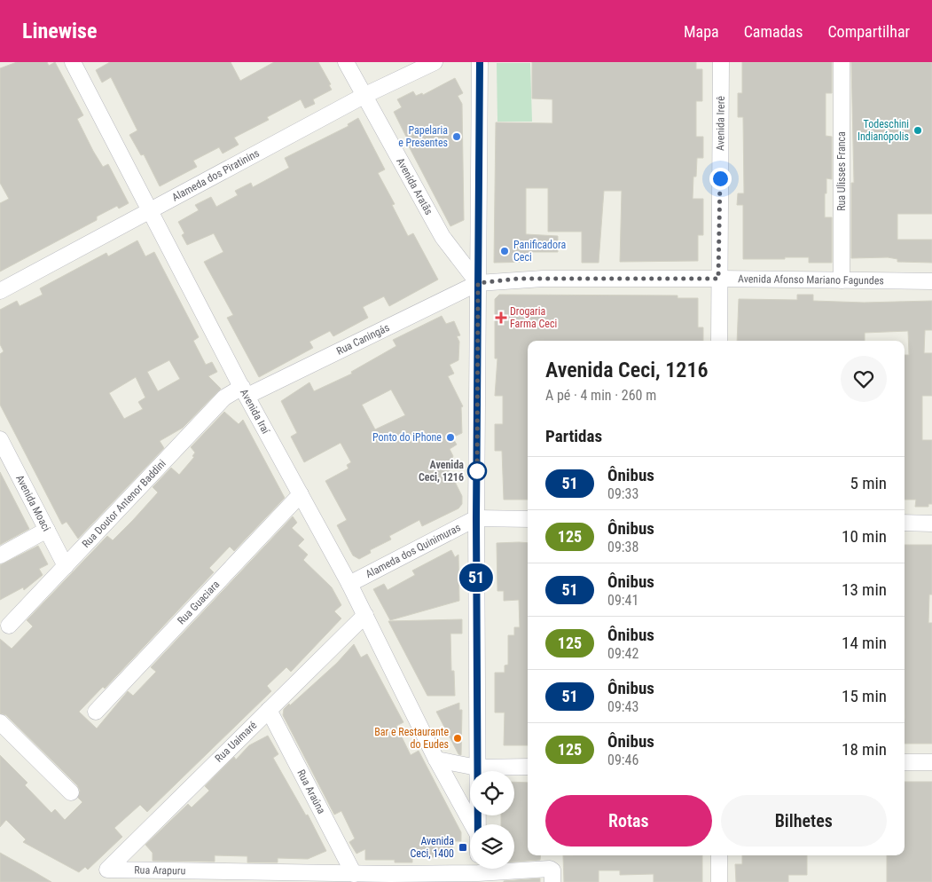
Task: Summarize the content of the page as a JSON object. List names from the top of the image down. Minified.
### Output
{"streets":{"street":["Avenida Irerê","Rua Ulisses Franca","Alameda dos Piratinins","Avenida Aratãs","Avenida Afonso Mariano Fagundes","Rua Caningás","Avenida Iraí","Avenida Moaci","Rua Doutor Antenor Baddini","Alameda dos Quinimuras","Rua Guaciara","Rua Uaimaré","Rua Araúna","Rua Arapuru"]},"crossings":[["Avenida Irerê","Avenida Afonso Mariano Fagundes"],["Rua Ulisses Franca","Avenida Afonso Mariano Fagundes"],["Alameda dos Piratinins","Avenida Aratãs"],["Alameda dos Piratinins","Avenida Iraí"],["Avenida Aratãs","Avenida Afonso Mariano Fagundes"],["Avenida Aratãs","Rua Caningás"],["Avenida Afonso Mariano Fagundes","Rua Caningás"],["Rua Caningás","Avenida Iraí"],["Rua Caningás","Rua Doutor Antenor Baddini"],["Avenida Iraí","Rua Doutor Antenor Baddini"],["Avenida Iraí","Alameda dos Quinimuras"],["Avenida Iraí","Rua Guaciara"],["Avenida Iraí","Rua Uaimaré"],["Avenida Moaci","Rua Doutor Antenor Baddini"],["Rua Uaimaré","Rua Araúna"],["Rua Uaimaré","Rua Arapuru"],["Rua Araúna","Rua Arapuru"]],"places":{"other":["Todeschini Indianópolis","Papelaria e Presentes","Panificadora Ceci","Ponto do iPhone","Avenida Ceci, 1216","Bar e Restaurante do Eudes"],"health":["Drogaria Farma Ceci"],"transit":["Avenida Ceci, 1400"]},"lines":["bus line 51"],"page":{"header":"Linewise","nav":["Mapa","Camadas","Compartilhar"],"on_map":"51","heading":[["Avenida Ceci, 1216","A pé · 4 min · 260 m"],"Partidas"],"list":[{"mark":"51","name":"Ônibus","note":"09:33","value":"5 min"},{"mark":"125","name":"Ônibus","note":"09:38","value":"10 min"},{"mark":"51","name":"Ônibus","note":"09:41","value":"13 min"},{"mark":"125","name":"Ônibus","note":"09:42","value":"14 min"},{"mark":"51","name":"Ônibus","note":"09:43","value":"15 min"},{"mark":"125","name":"Ônibus","note":"09:46","value":"18 min"}],"buttons":["Rotas","Bilhetes"]}}
